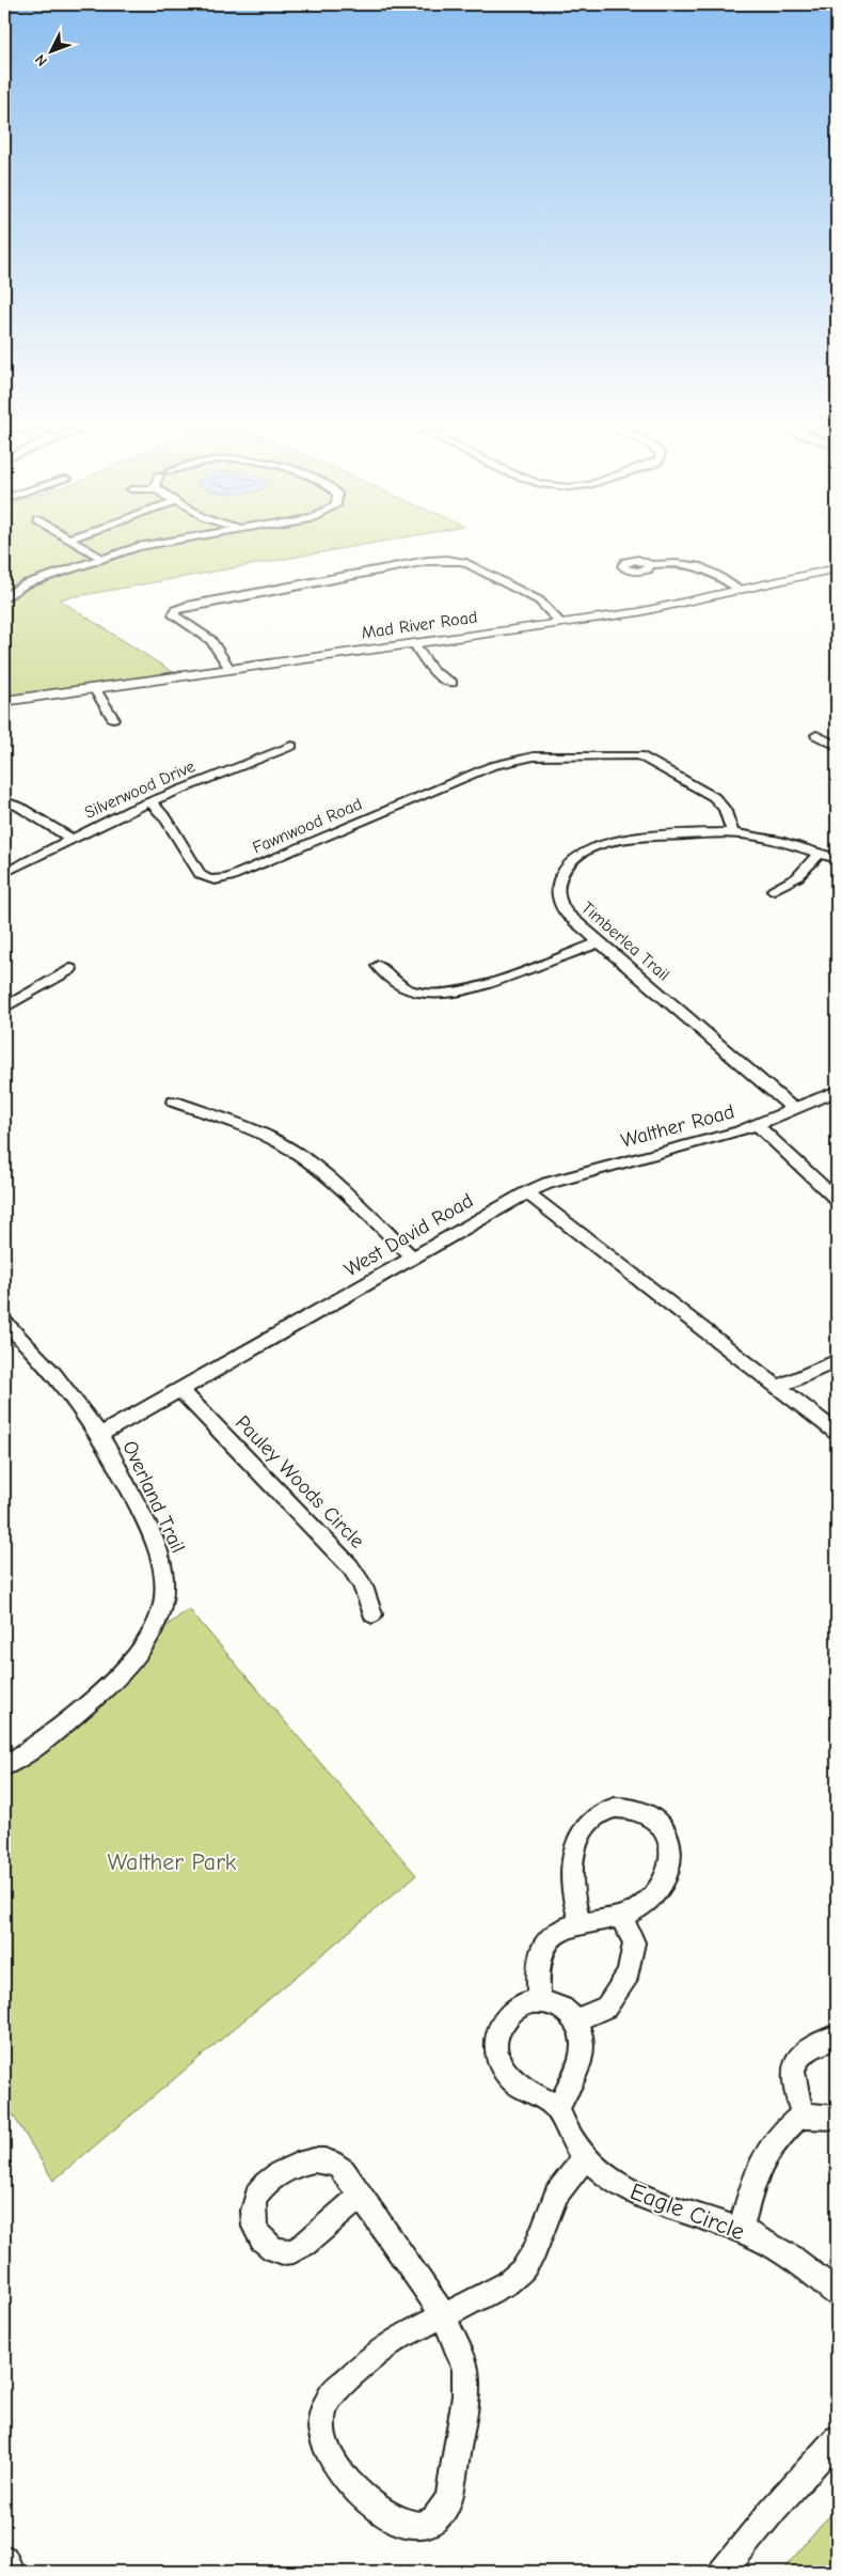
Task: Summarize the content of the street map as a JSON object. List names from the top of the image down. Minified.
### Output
{"streets":{"street":["Mad River Road","Silverwood Drive","Fawnwood Road","Timberlea Trail","Walther Road","West David Road","Pauley Woods Circle","Overland Trail","Eagle Circle"]},"crossings":[["Silverwood Drive","Fawnwood Road"],["Fawnwood Road","Timberlea Trail"],["Timberlea Trail","Walther Road"],["Walther Road","West David Road"],["West David Road","Pauley Woods Circle"],["West David Road","Overland Trail"]],"parks":["Walther Park"],"north":"bottom left"}
